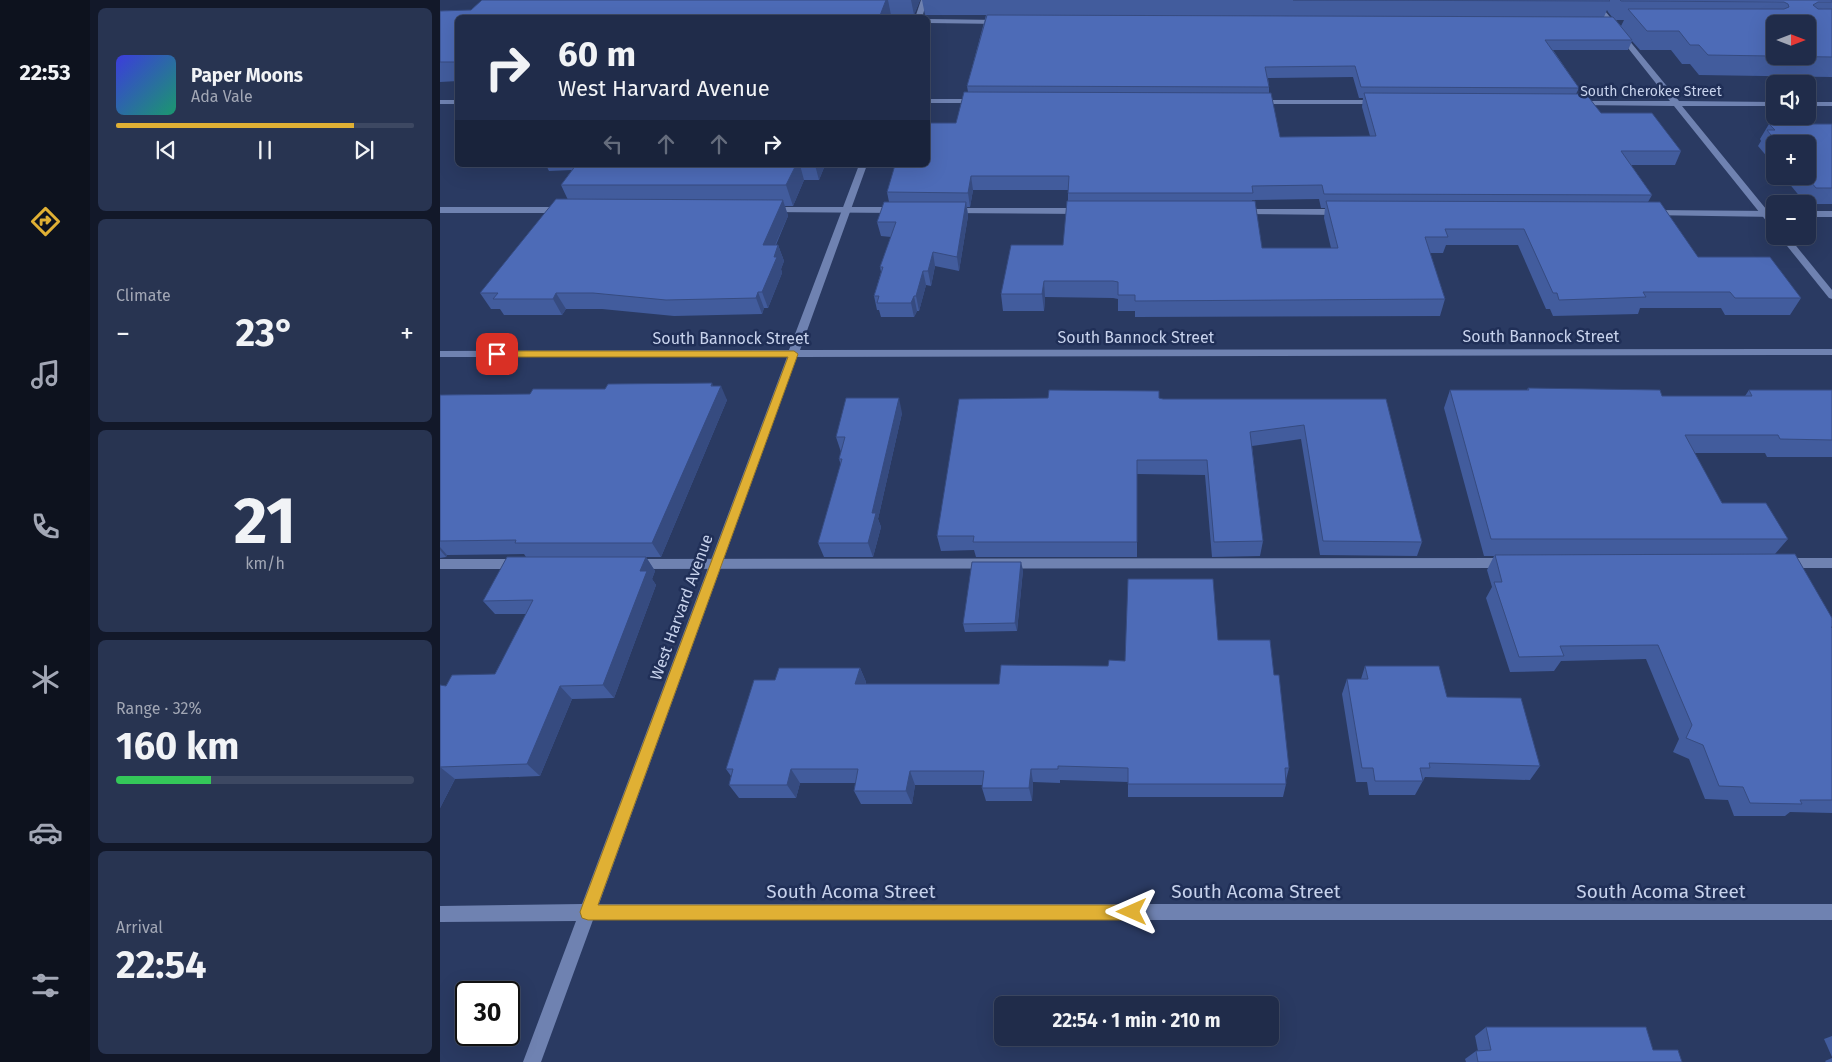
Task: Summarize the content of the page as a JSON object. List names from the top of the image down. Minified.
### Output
{"streets":{"street":["South Cherokee Street","South Bannock Street","West Harvard Avenue","South Acoma Street"]},"crossings":[["South Bannock Street","West Harvard Avenue"],["West Harvard Avenue","South Acoma Street"]],"north":"right","page":{"tabs":"22:53","map_buttons":["+","−"],"turn":["60 m","West Harvard Avenue"],"song":["Paper Moons","Ada Vale"],"tile":["Climate",["21","km/h"],["Range · 32%","160 km"],["Arrival","22:54"]],"heat":["−","23°","+"],"limit":"30","trip":"22:54 · 1 min · 210 m"}}
